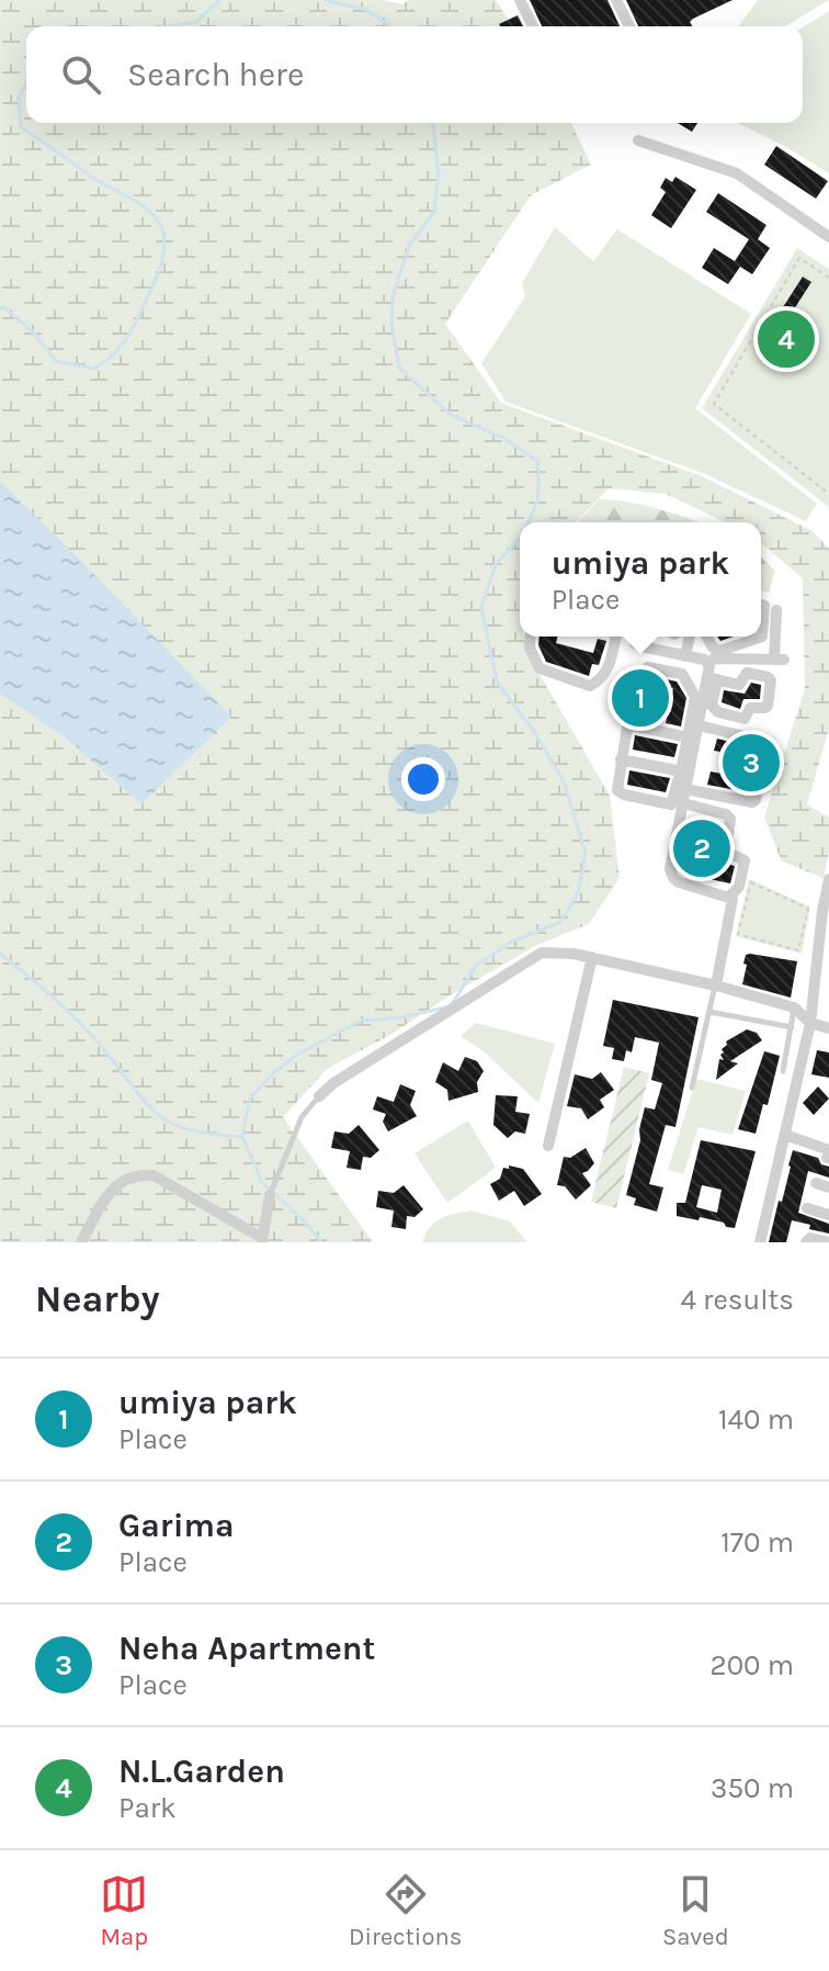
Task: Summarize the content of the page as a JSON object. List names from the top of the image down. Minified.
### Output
{"page":{"search":"Search here","pins":["4","1","3","2"],"popup":["umiya park","Place"],"heading":["Nearby","4 results"],"list":[{"mark":"1","name":"umiya park","note":"Place","value":"140 m"},{"mark":"2","name":"Garima","note":"Place","value":"170 m"},{"mark":"3","name":"Neha Apartment","note":"Place","value":"200 m"},{"mark":"4","name":"N.L.Garden","note":"Park","value":"350 m"}],"nav":["Map","Directions","Saved"]}}
